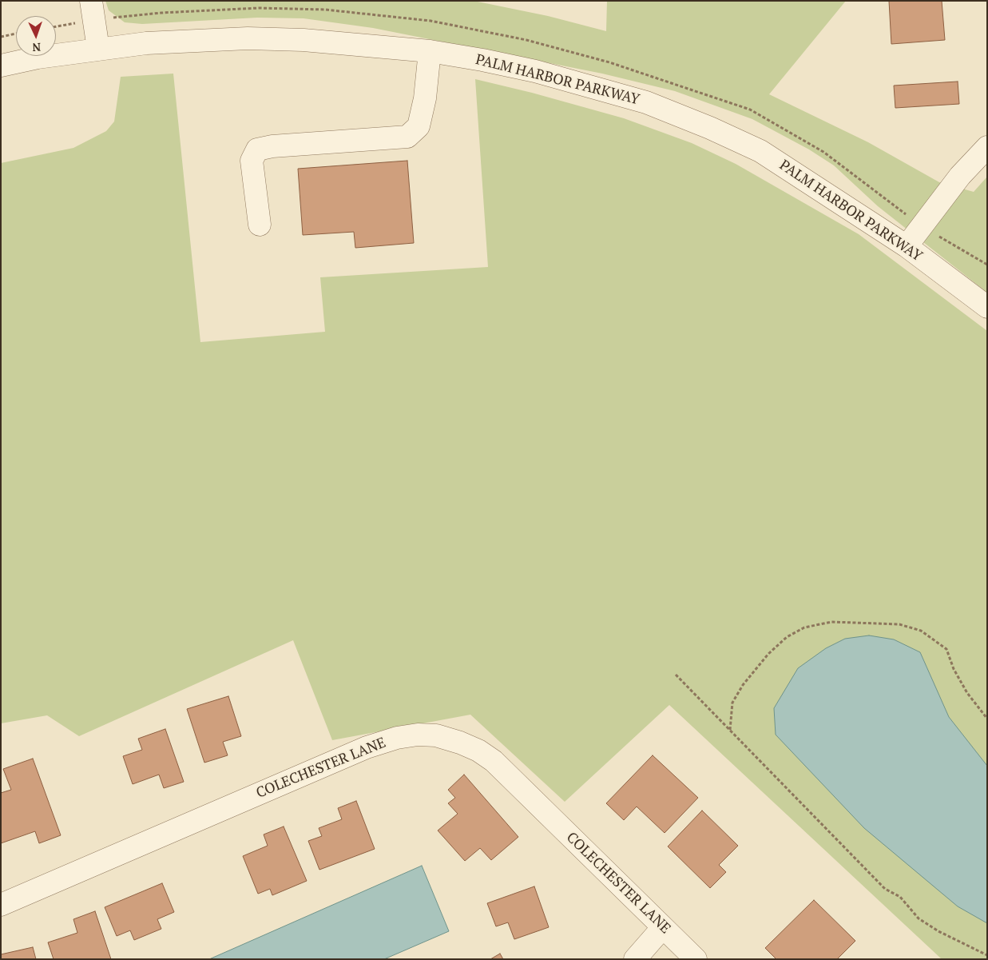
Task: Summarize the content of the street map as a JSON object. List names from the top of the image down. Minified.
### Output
{"streets":{"street":["PALM HARBOR PARKWAY","COLECHESTER LANE"]},"north":"bottom"}
